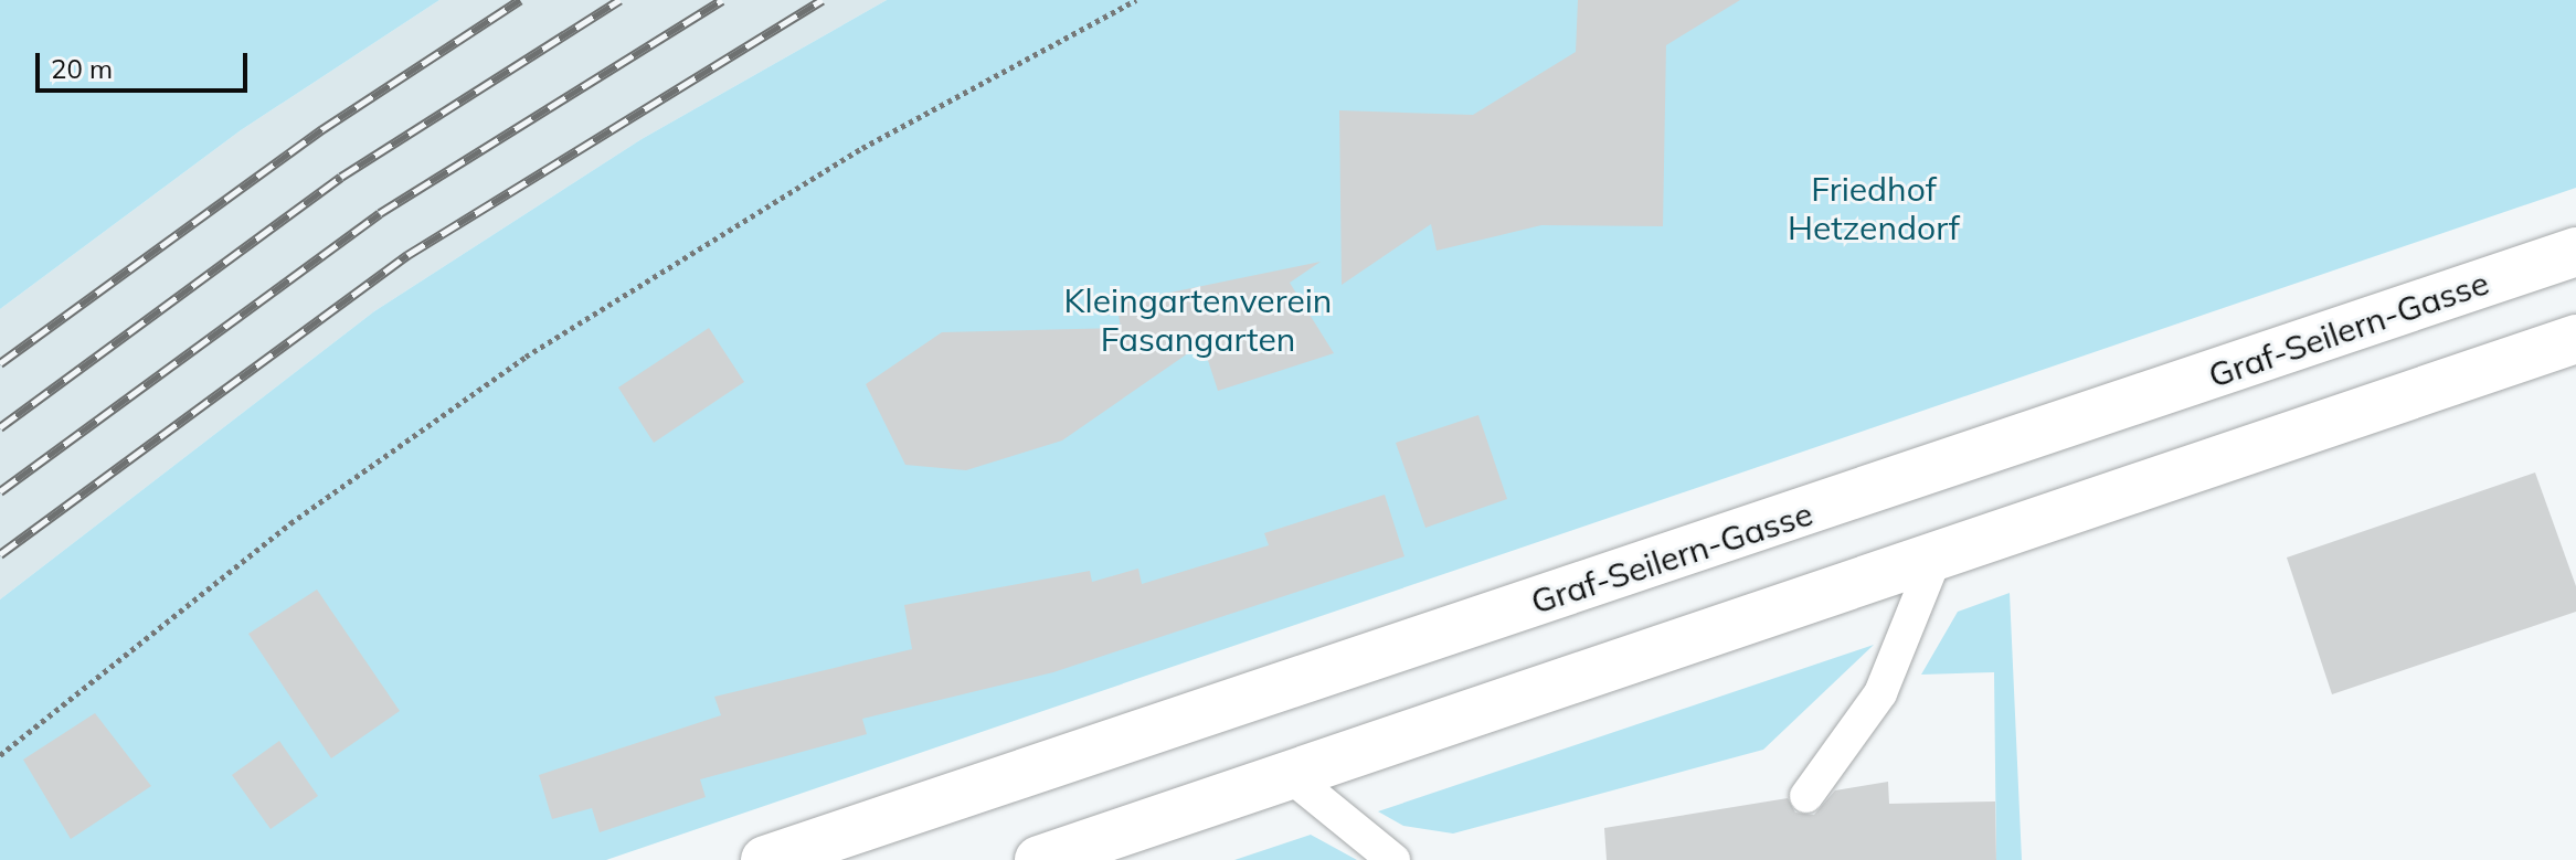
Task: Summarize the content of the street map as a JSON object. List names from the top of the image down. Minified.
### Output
{"streets":{"main road":["Graf-Seilern-Gasse"]},"parks":["Friedhof Hetzendorf","Kleingartenverein Fasangarten"],"scale_bar":"20 m"}
